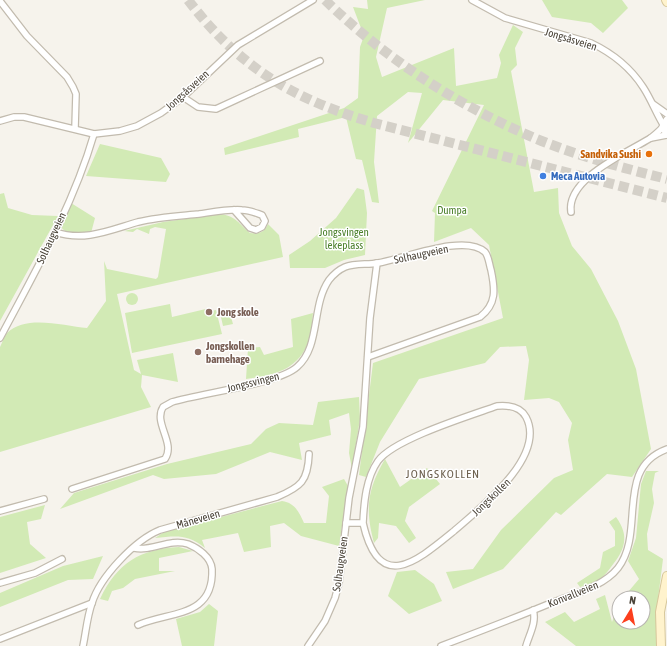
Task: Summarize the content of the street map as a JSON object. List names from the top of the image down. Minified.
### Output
{"streets":{"street":["Jongsåsveien","Solhaugveien","Jongssvingen","Jongskollen","Måneveien","Konvallveien"]},"crossings":[["Jongsåsveien","Solhaugveien"],["Solhaugveien","Jongssvingen"]],"districts":["JONGSKOLLEN"],"parks":["Dumpa","Jongsvingen lekeplass"],"places":["Sandvika Sushi","Meca Autovia","Jong skole","Jongskollen barnehage"],"north":"top"}
